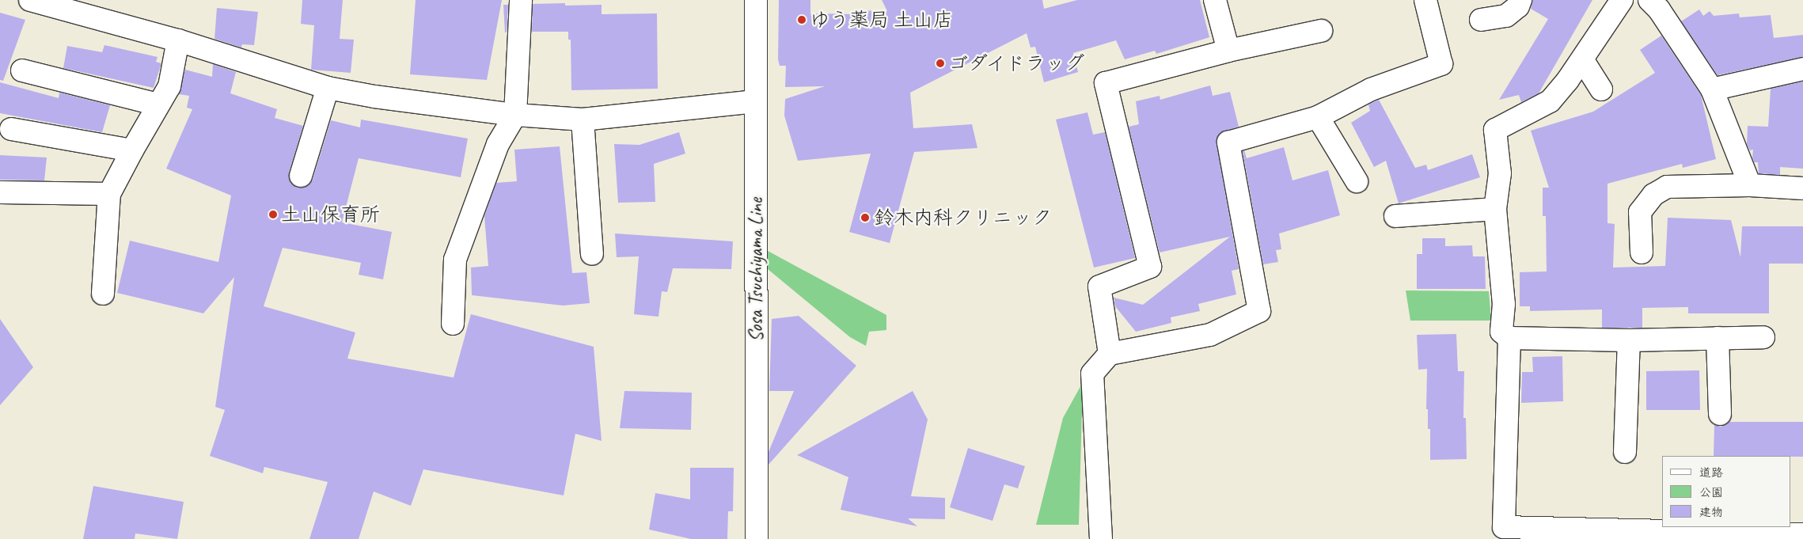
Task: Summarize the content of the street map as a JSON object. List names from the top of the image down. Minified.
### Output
{"streets":{"street":["Sosa Tsuchiyama Line"]},"places":["ゆう薬局 土山店","ゴダイドラッグ","土山保育所","鈴木内科クリニック"],"legend":["道路","公園","建物"]}
